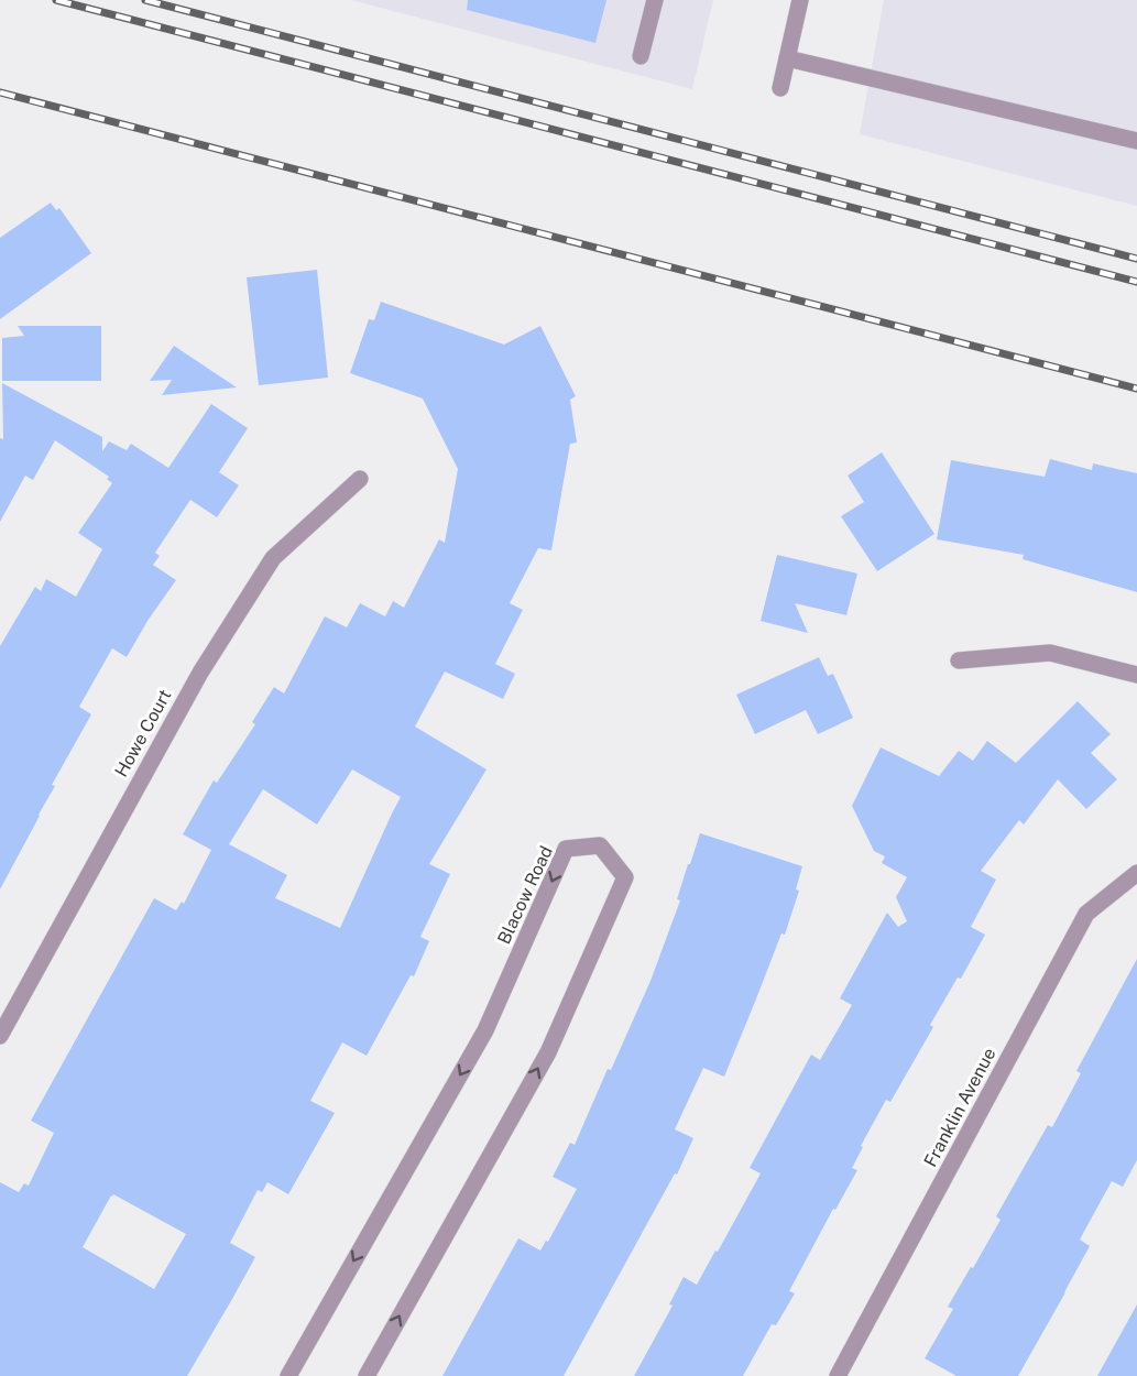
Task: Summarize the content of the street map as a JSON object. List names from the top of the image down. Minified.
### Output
{"streets":{"street":["Howe Court","Blacow Road","Franklin Avenue"]}}
